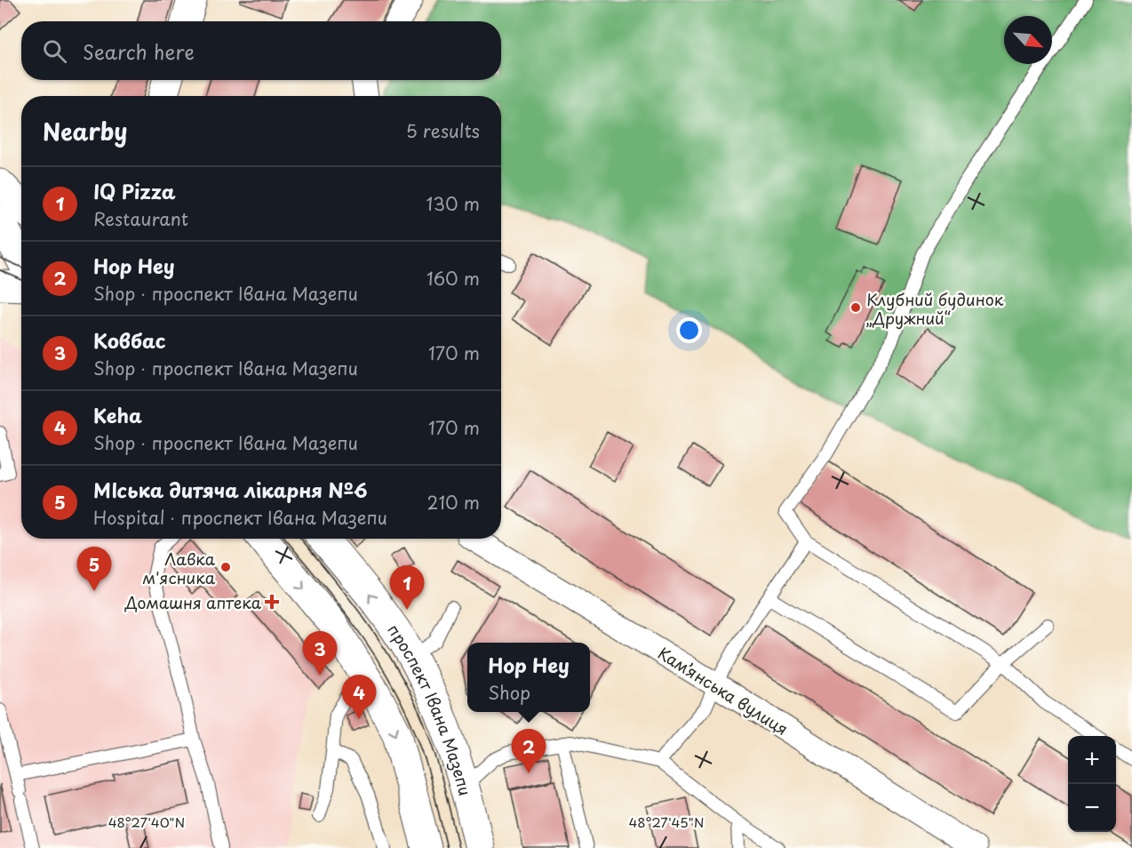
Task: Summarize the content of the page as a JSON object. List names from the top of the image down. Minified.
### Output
{"streets":{"main road":["проспект Івана Мазепи"],"street":["Камʼянська вулиця"]},"places":{"other":["Клубний будинок „Дружний“","Лавка м'ясника"],"health":["Домашня аптека"]},"north":"bottom right","page":{"search":"Search here","heading":["Nearby","5 results"],"list":[{"mark":"1","name":"IQ Pizza","note":"Restaurant","value":"130 m"},{"mark":"2","name":"Hop Hey","note":"Shop · проспект Івана Мазепи","value":"160 m"},{"mark":"3","name":"Ковбас","note":"Shop · проспект Івана Мазепи","value":"170 m"},{"mark":"4","name":"Keha","note":"Shop · проспект Івана Мазепи","value":"170 m"},{"mark":"5","name":"МІська дитяча лікарня №6","note":"Hospital · проспект Івана Мазепи","value":"210 m"}],"pins":["5","1","3","4","2"],"popup":["Hop Hey","Shop"],"map_buttons":["+","−"]},"coordinates":["48°27'40\"N","48°27'45\"N"]}
